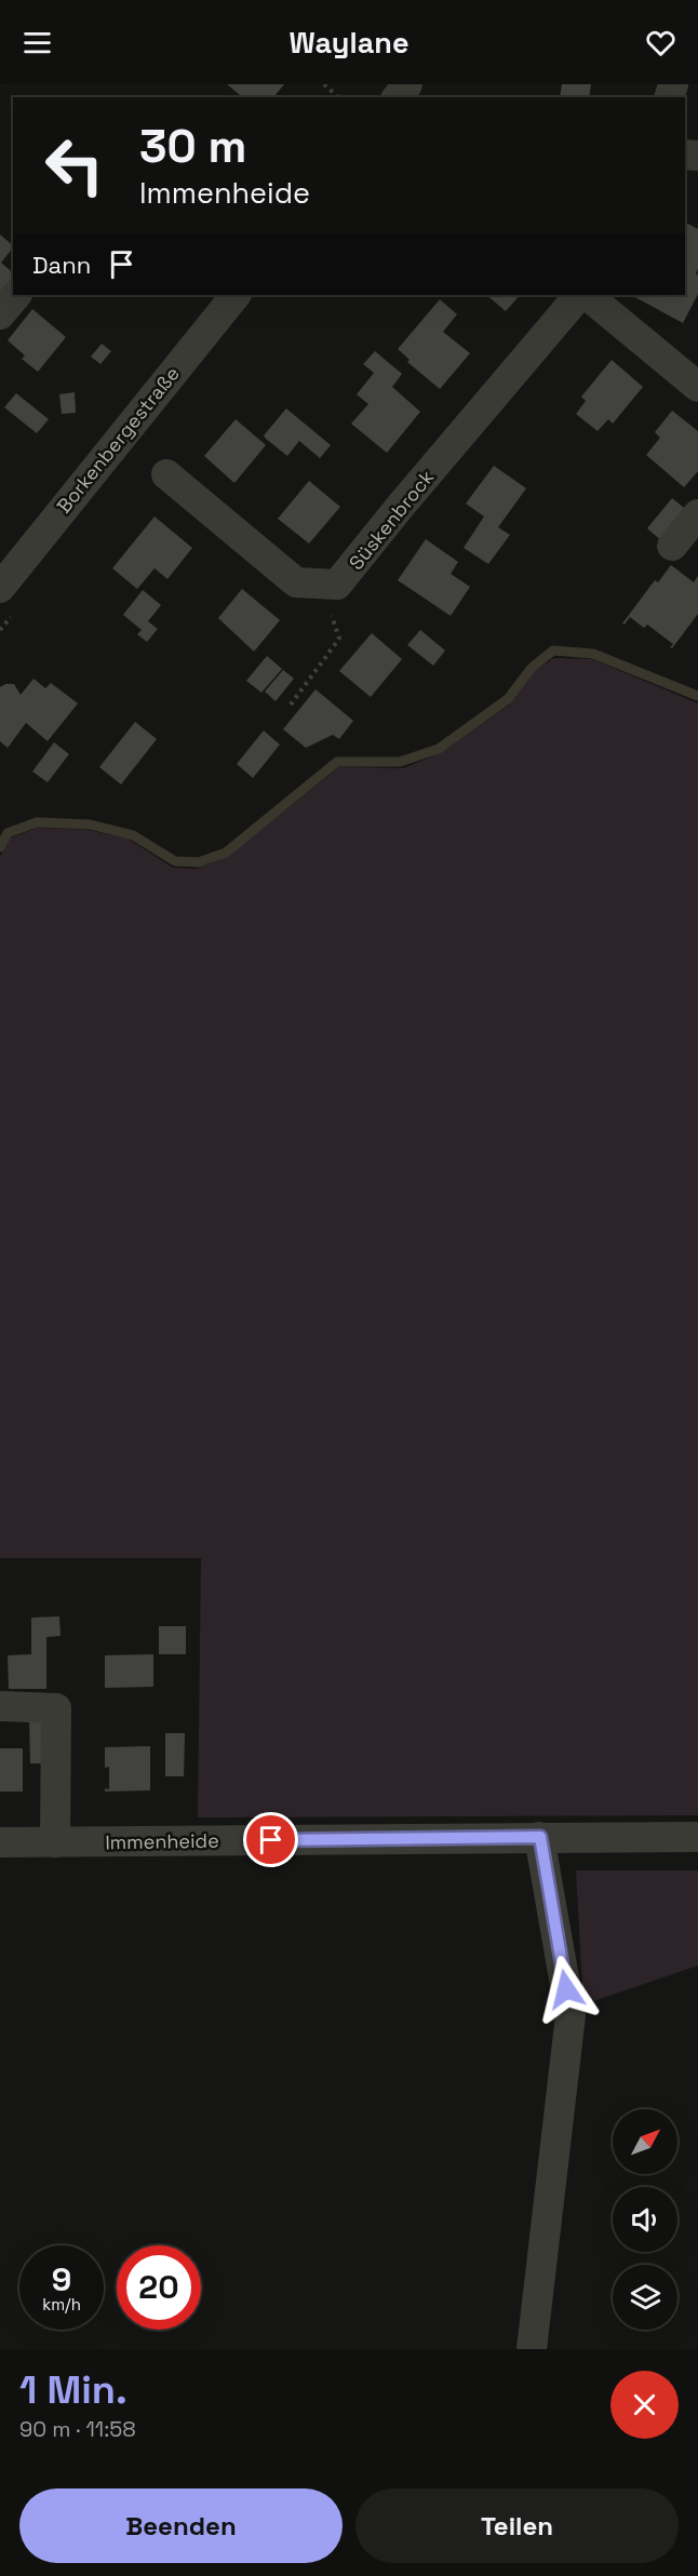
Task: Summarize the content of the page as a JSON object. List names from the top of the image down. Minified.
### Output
{"streets":{"street":["Borkenbergestraße","Süskenbrock","Immenheide"]},"north":"top right","page":{"header":"Waylane","turn":["30 m","Immenheide"],"then":"Dann","speed":"9 km/h","limit":"20","heading":["1 Min.","90 m · 11:58"],"buttons":["Beenden","Teilen"]}}
